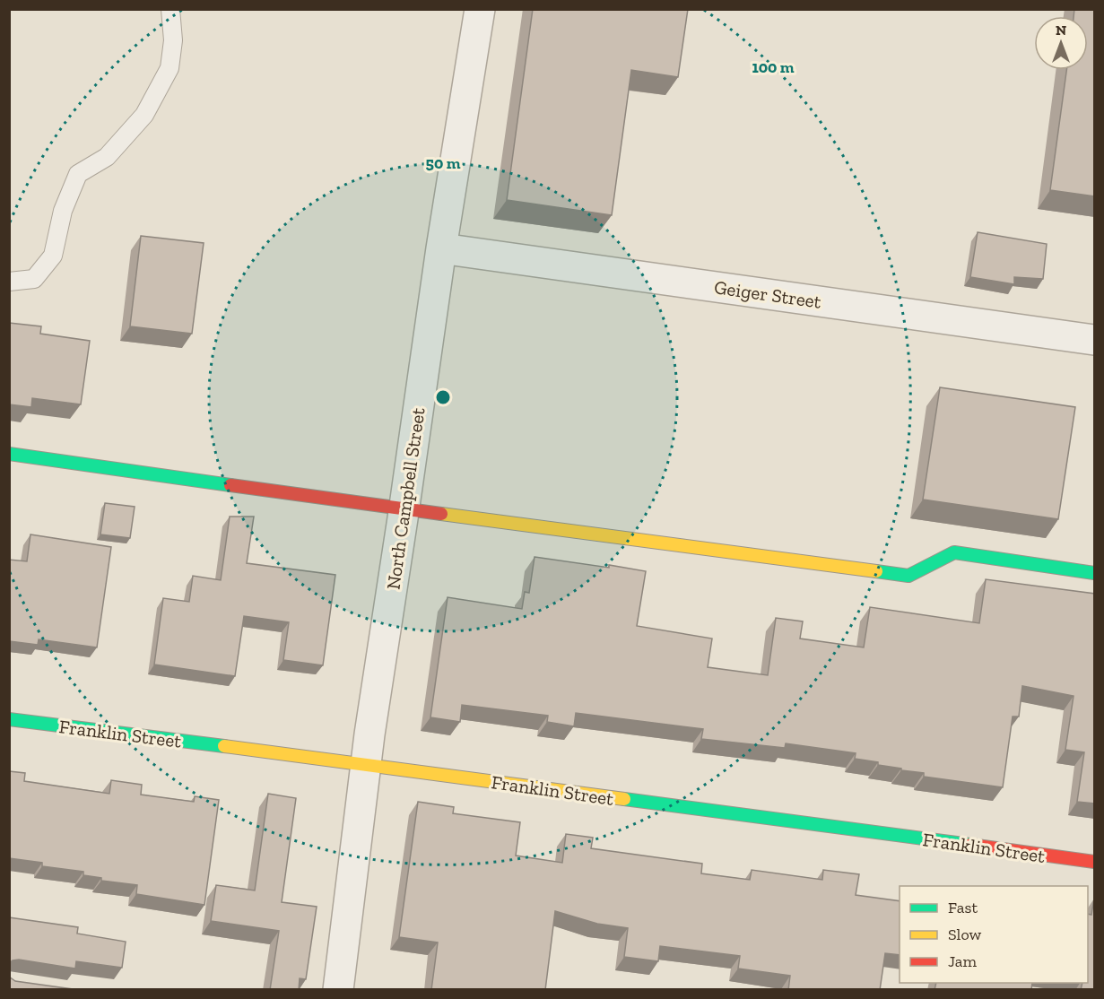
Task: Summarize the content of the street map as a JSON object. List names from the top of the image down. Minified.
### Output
{"streets":{"street":["Geiger Street","North Campbell Street","Franklin Street"]},"crossings":[["Geiger Street","North Campbell Street"],["North Campbell Street","Franklin Street"]],"legend":["Fast","Slow","Jam"],"north":"top","rings":["100 m","50 m"]}
